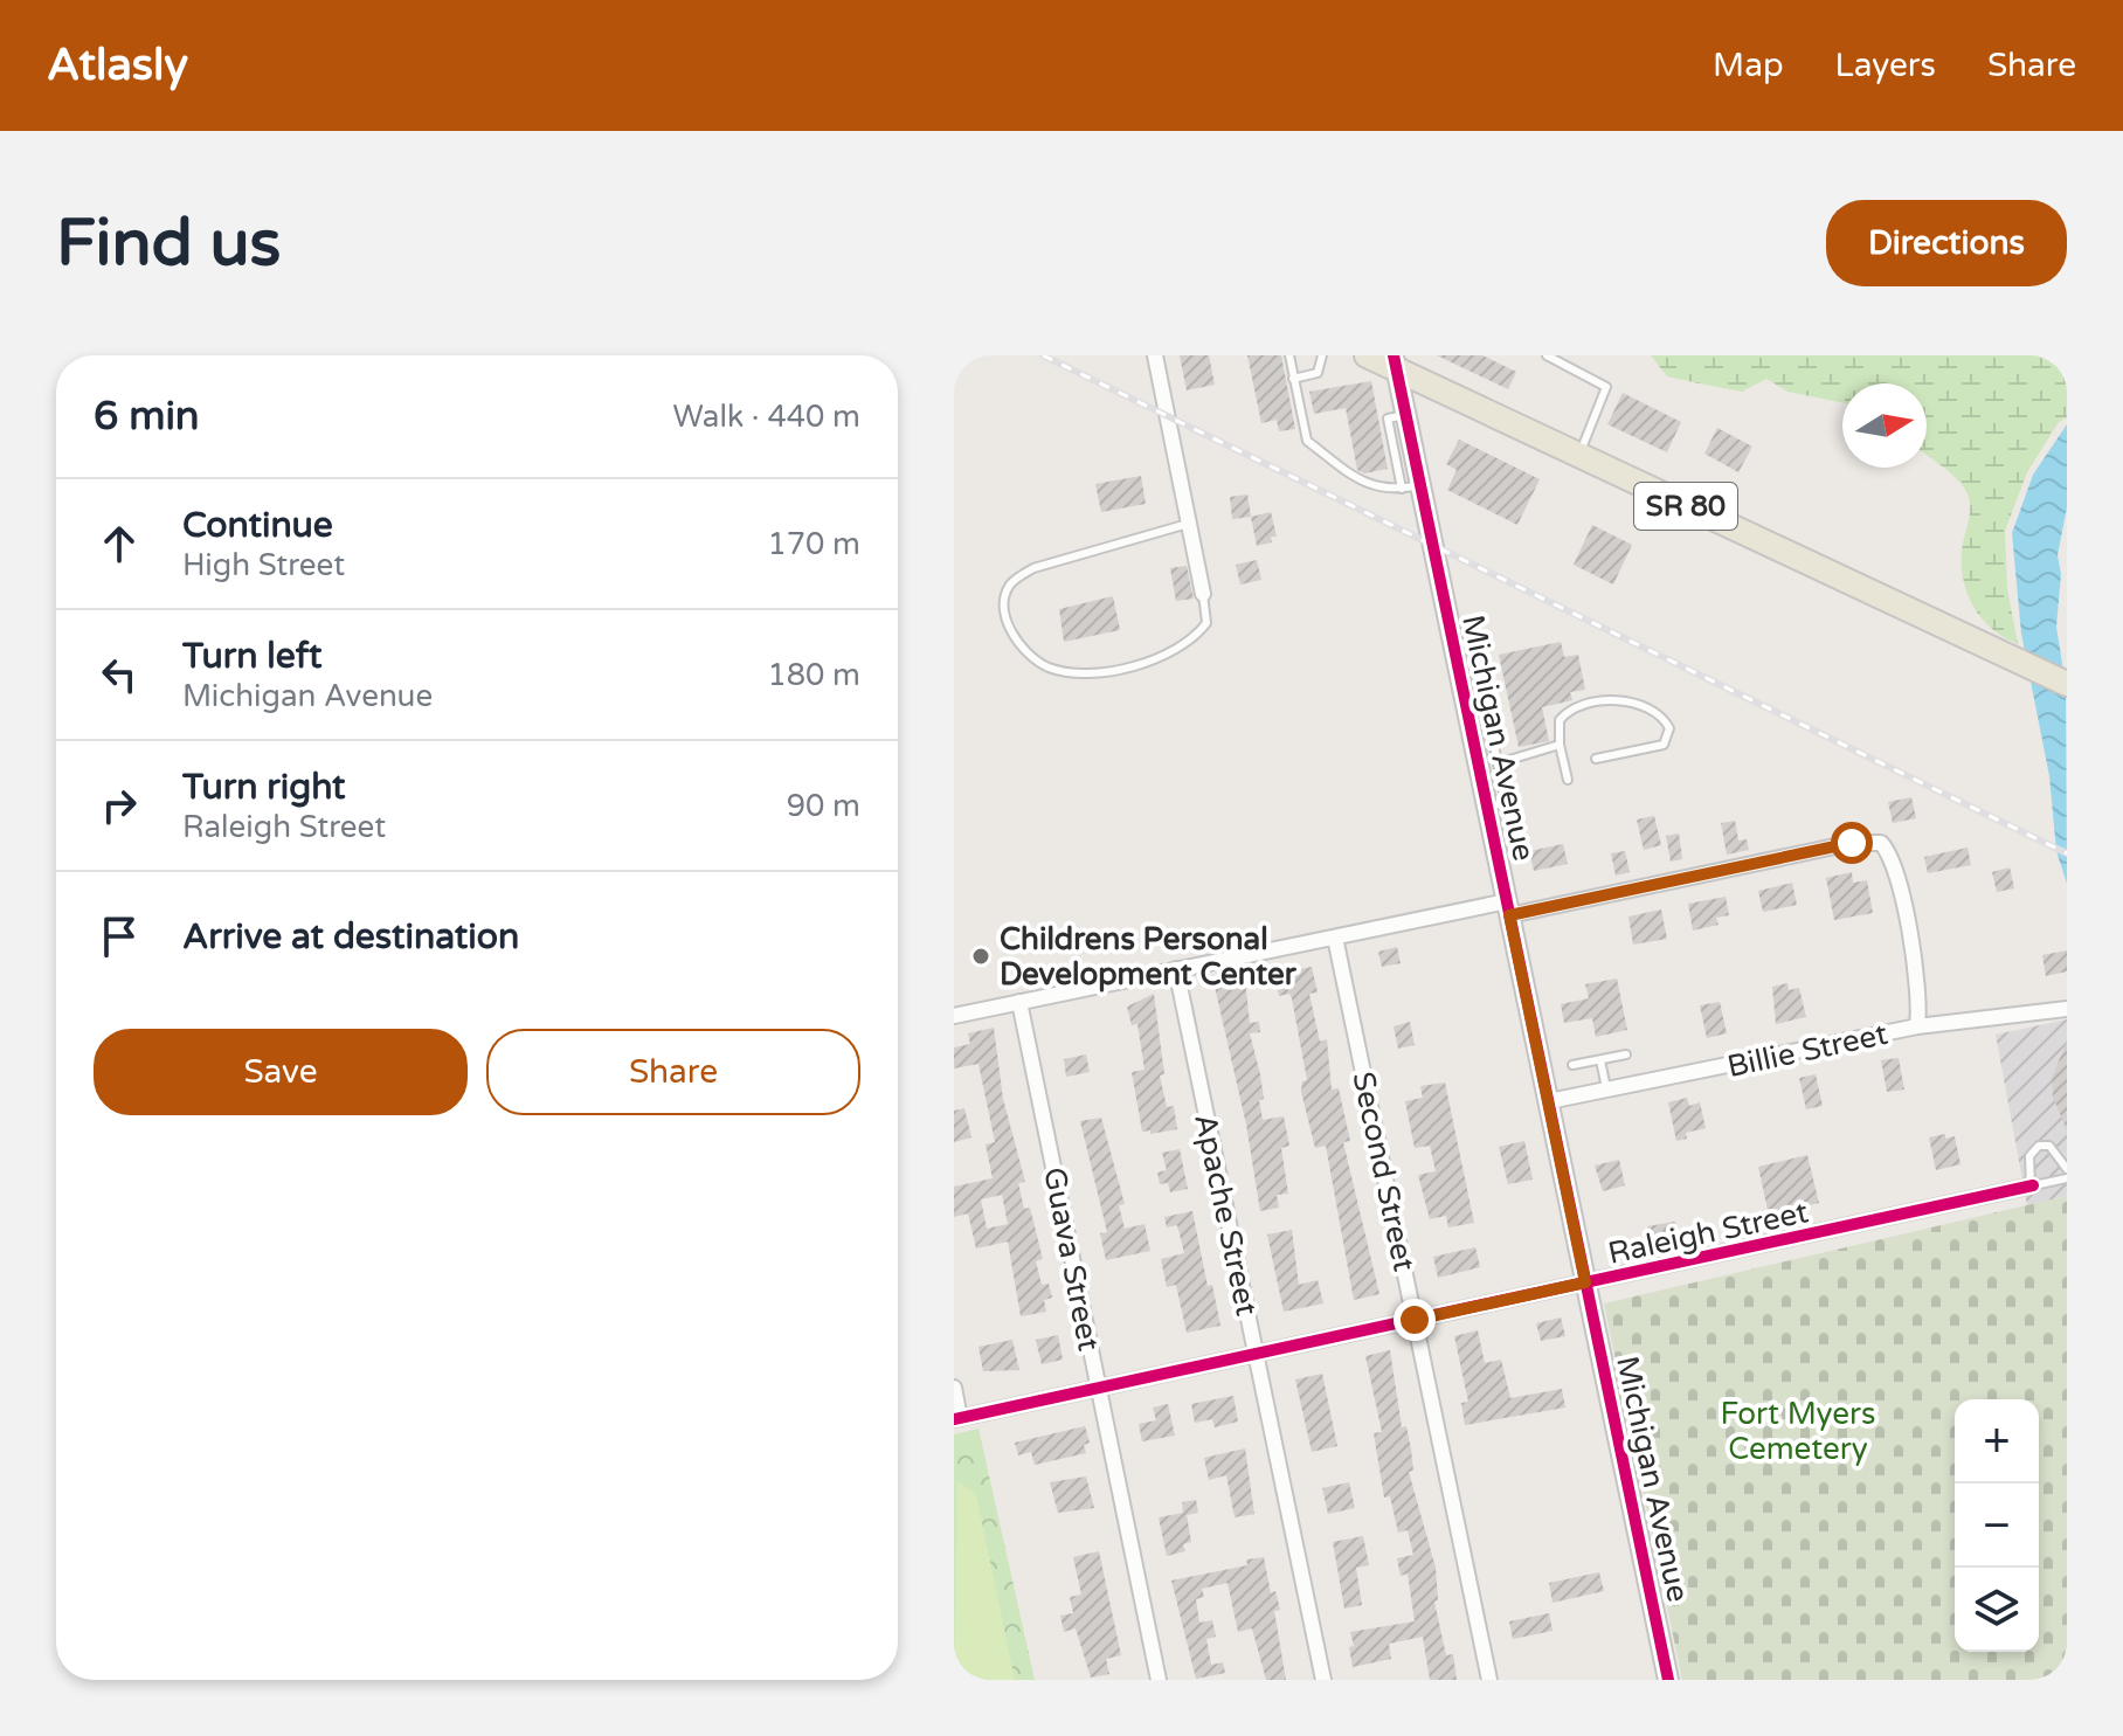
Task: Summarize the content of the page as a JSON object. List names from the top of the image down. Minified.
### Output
{"streets":{"main road":["SR 80"],"street":["Michigan Avenue","Billie Street","Second Street","Apache Street","Raleigh Street","Guava Street"]},"crossings":[["SR 80","Michigan Avenue"],["Michigan Avenue","Billie Street"],["Michigan Avenue","Raleigh Street"],["Second Street","Raleigh Street"],["Apache Street","Raleigh Street"],["Raleigh Street","Guava Street"]],"parks":["Fort Myers Cemetery"],"places":["Childrens Personal Development Center"],"north":"right","page":{"header":"Atlasly","nav":["Map","Layers","Share"],"buttons":["Directions",["Save","Share"]],"title":"Find us","heading":["6 min","Walk · 440 m"],"list":[["Continue","High Street","170 m"],["Turn left","Michigan Avenue","180 m"],["Turn right","Raleigh Street","90 m"],"Arrive at destination"],"map_buttons":["+","−"]}}
